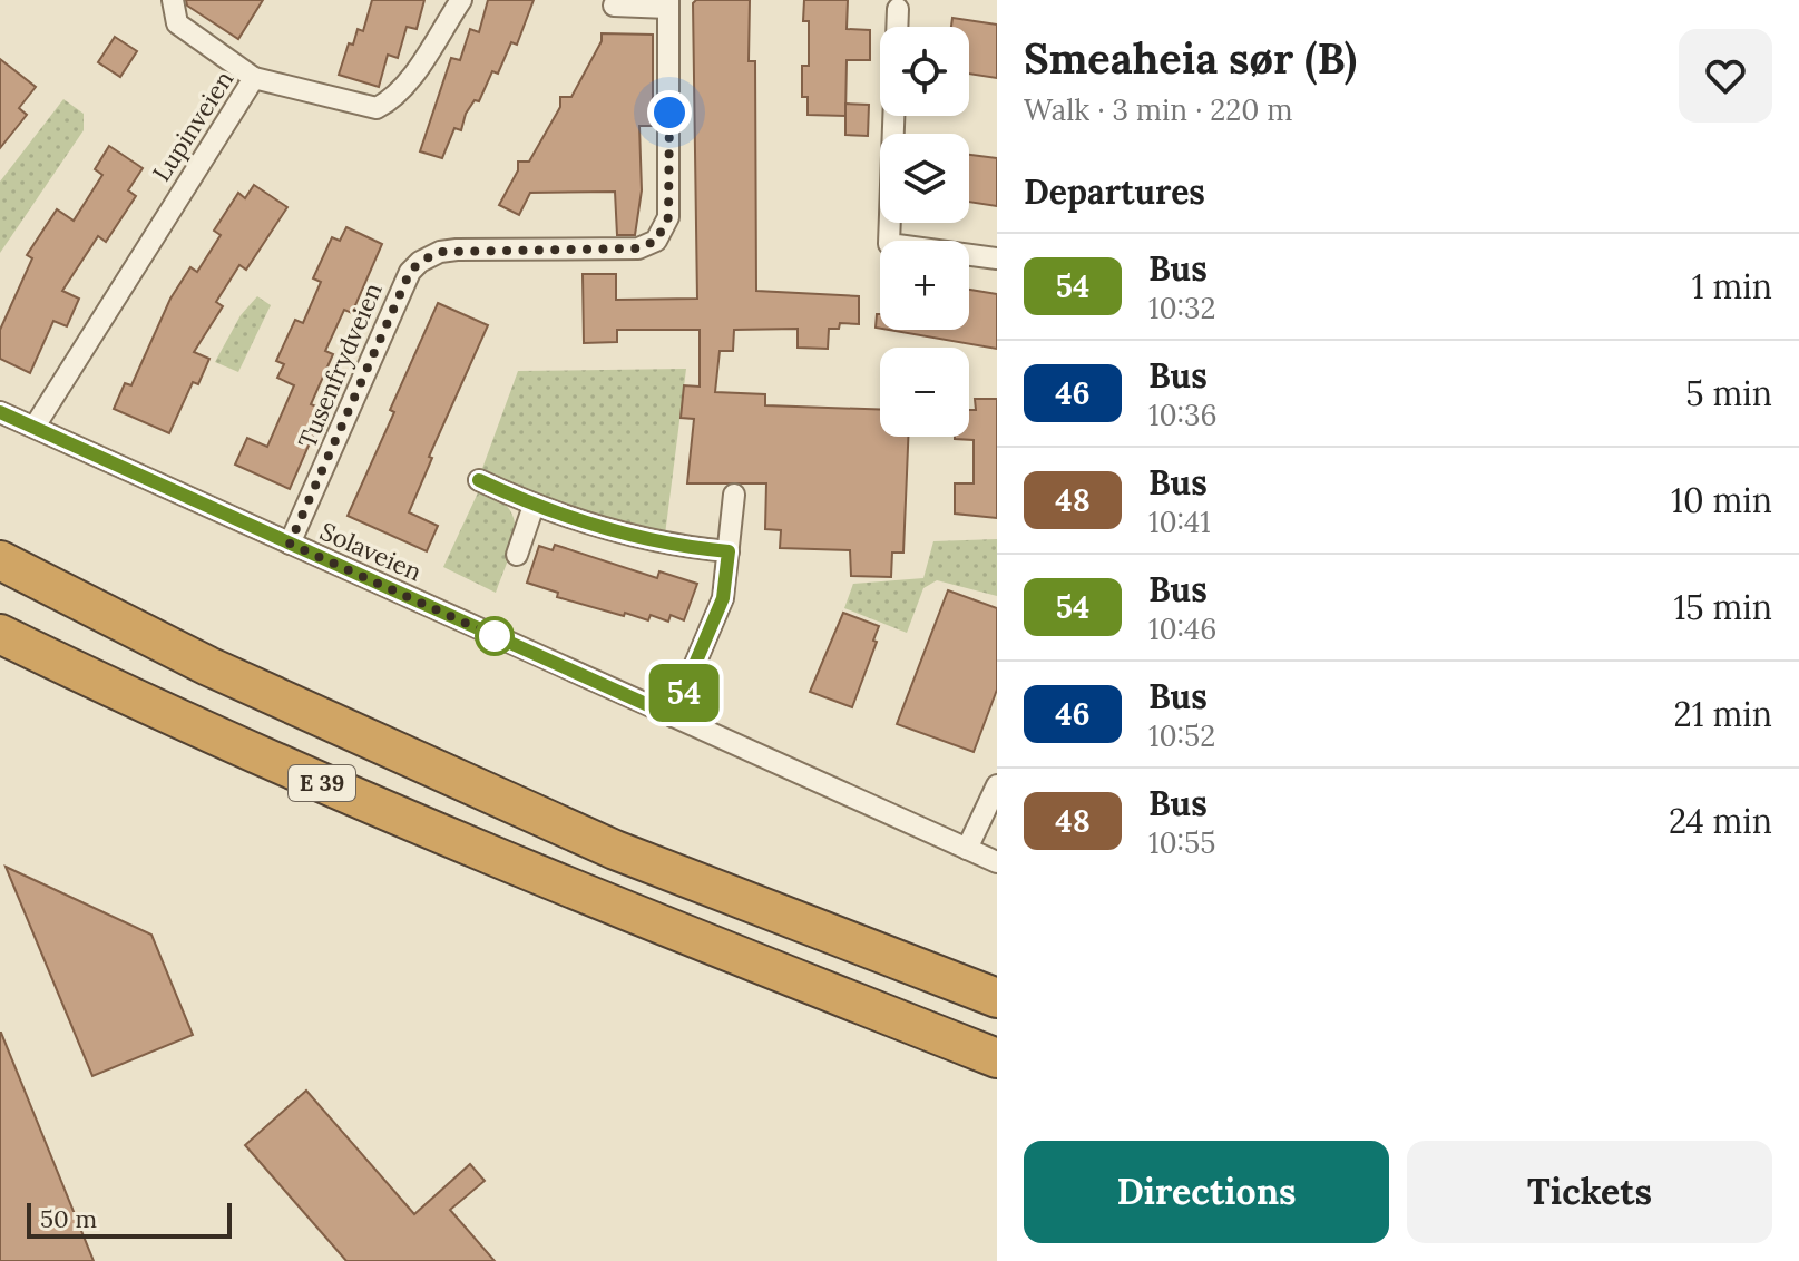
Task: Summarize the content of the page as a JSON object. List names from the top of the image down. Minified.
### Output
{"streets":{"highway":["E 39"],"street":["Lupinveien","Tusenfrydveien","Solaveien"]},"crossings":[["Lupinveien","Solaveien"],["Tusenfrydveien","Solaveien"]],"lines":["bus line 54"],"scale_bar":"50 m","page":{"on_map":"54","heading":[["Smeaheia sør (B)","Walk · 3 min · 220 m"],"Departures"],"map_buttons":["+","−"],"list":[{"mark":"54","name":"Bus","note":"10:32","value":"1 min"},{"mark":"46","name":"Bus","note":"10:36","value":"5 min"},{"mark":"48","name":"Bus","note":"10:41","value":"10 min"},{"mark":"54","name":"Bus","note":"10:46","value":"15 min"},{"mark":"46","name":"Bus","note":"10:52","value":"21 min"},{"mark":"48","name":"Bus","note":"10:55","value":"24 min"}],"buttons":["Directions","Tickets"],"scale":"50 m"}}
